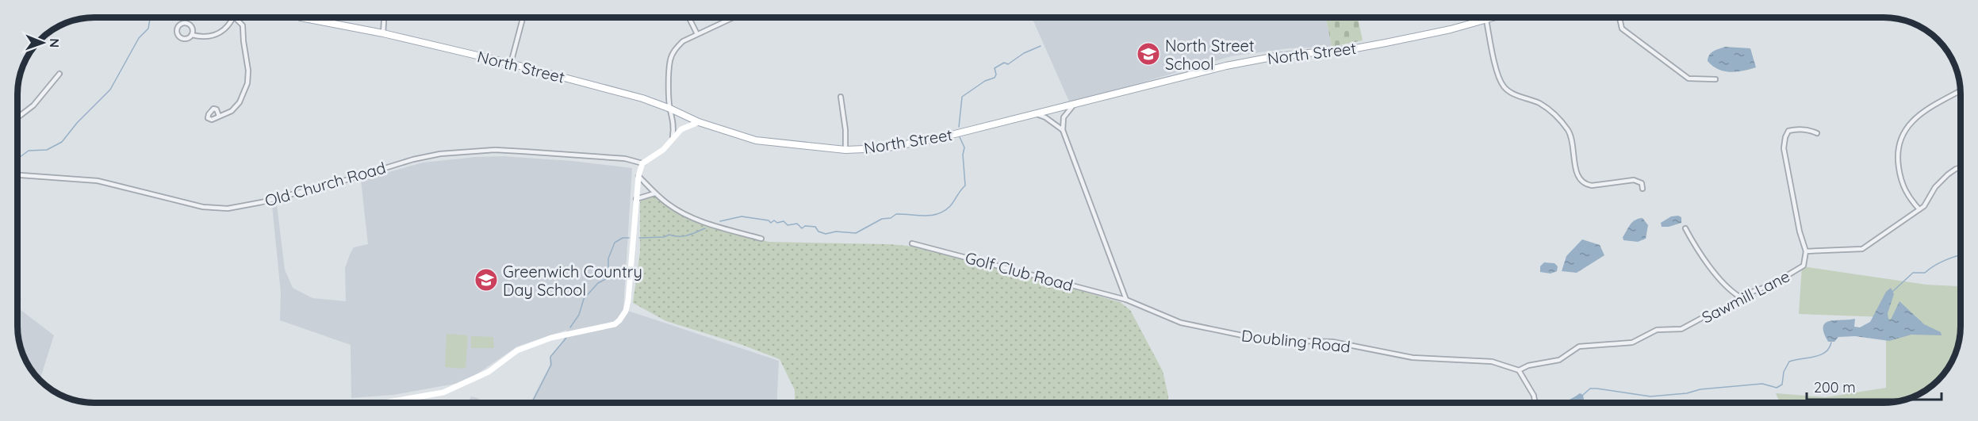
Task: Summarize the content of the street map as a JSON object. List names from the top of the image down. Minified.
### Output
{"streets":{"main road":["North Street"],"street":["Old Church Road","Golf Club Road","Sawmill Lane","Doubling Road"]},"crossings":[["Golf Club Road","Doubling Road"],["Sawmill Lane","Doubling Road"]],"places":{"school or university":["North Street School","Greenwich Country Day School"]},"scale_bar":"200 m","north":"right"}
